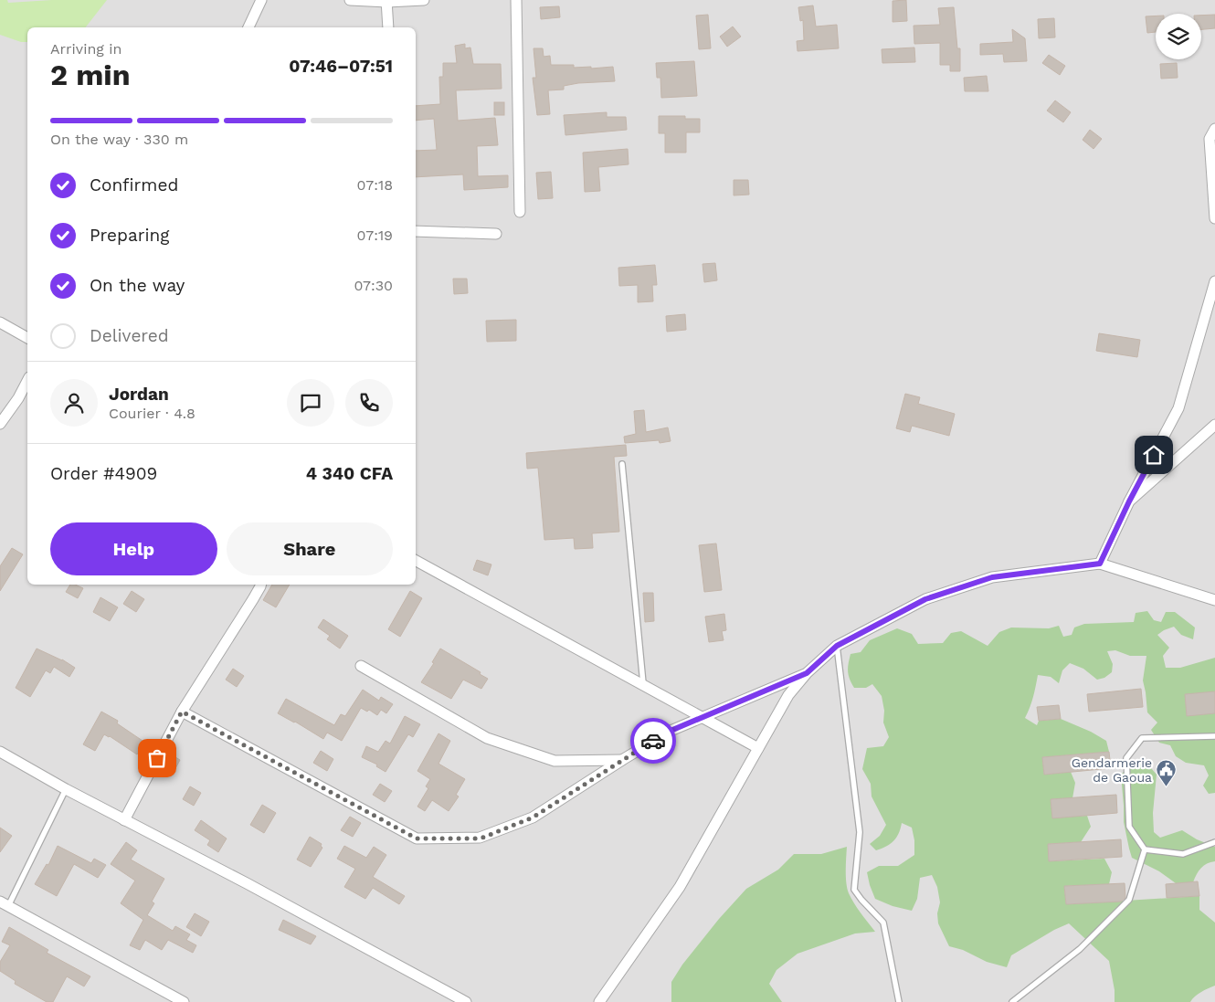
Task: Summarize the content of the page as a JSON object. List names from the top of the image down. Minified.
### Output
{"places":{"public building":["Gendarmerie de Gaoua"]},"page":{"heading":["2 min","Arriving in","07:46–07:51"],"panel":["Jordan","Courier · 4.8","Order #4909","4 340 CFA"],"bar":"On the way · 330 m","list":[["Confirmed","07:18"],["Preparing","07:19"],["On the way","07:30"],"Delivered"],"buttons":["Help","Share"]}}
